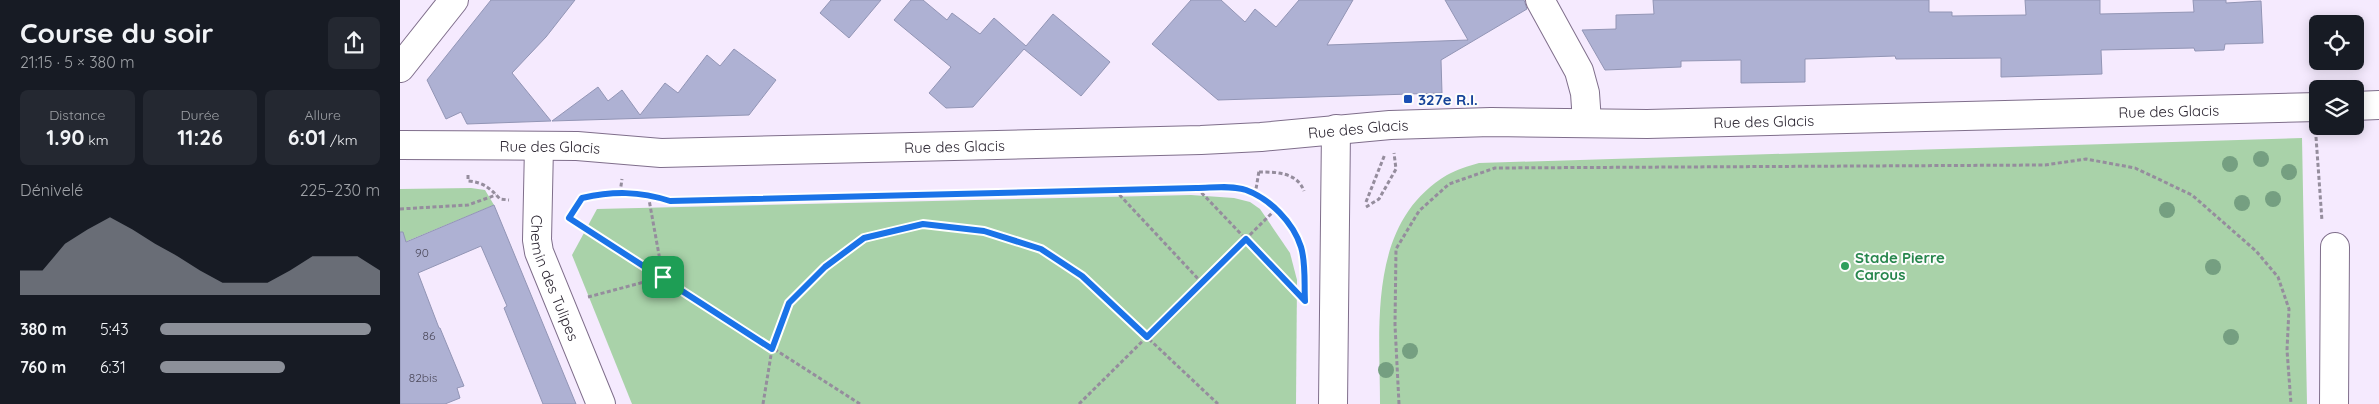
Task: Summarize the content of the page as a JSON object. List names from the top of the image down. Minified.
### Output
{"streets":{"street":["Rue des Glacis","Chemin des Tulipes"]},"crossings":[["Rue des Glacis","Chemin des Tulipes"]],"places":{"transit":["327e R.I."],"other":["Stade Pierre Carous"]},"house_numbers":["90","86","82bis"],"page":{"heading":["Course du soir","21:15 · 5 × 380 m"],"stats":[["Distance","1.90 km"],["Durée","11:26"],["Allure","6:01 /km"]],"chart":["Dénivelé","225–230 m"],"list":[{"name":"380 m","note":"5:43"},{"name":"760 m","note":"6:31"}]}}
